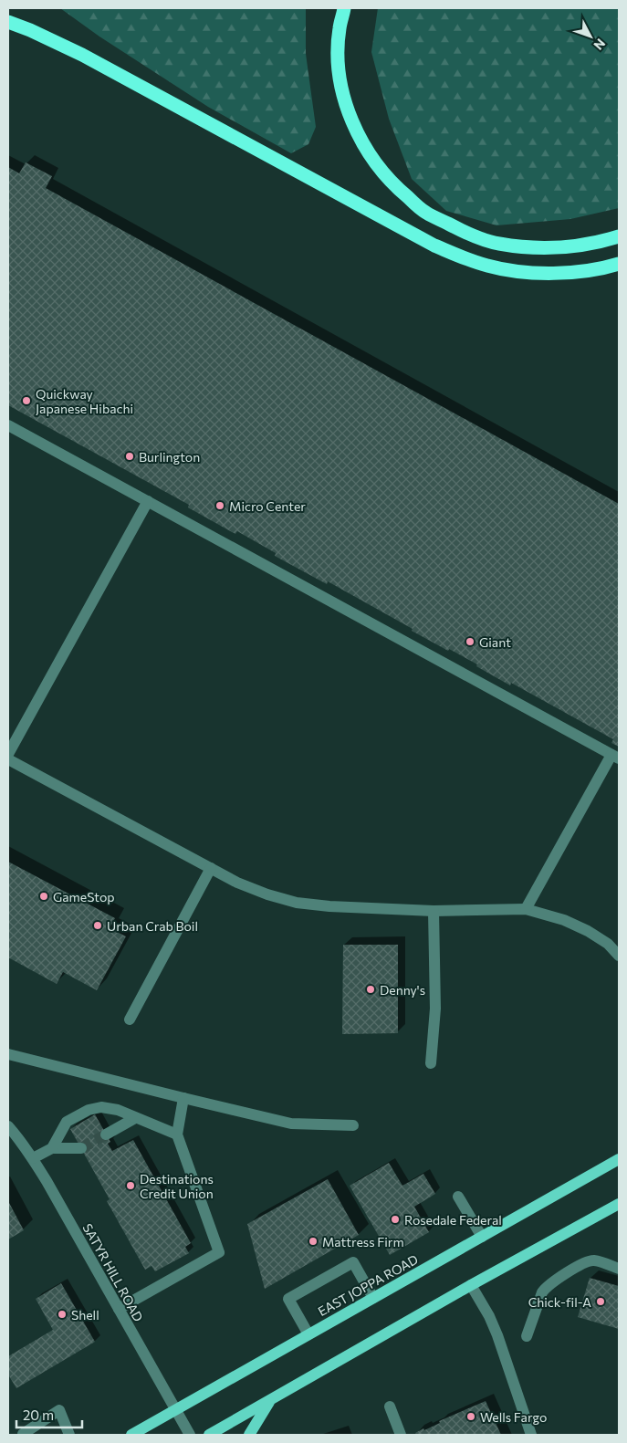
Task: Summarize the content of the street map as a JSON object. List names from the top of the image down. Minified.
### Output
{"streets":{"main road":["EAST JOPPA ROAD"],"street":["SATYR HILL ROAD"]},"crossings":[["SATYR HILL ROAD","EAST JOPPA ROAD"]],"places":["Quickway Japanese Hibachi","Burlington","Micro Center","Giant","GameStop","Urban Crab Boil","Denny's","Destinations Credit Union","Rosedale Federal","Mattress Firm","Chick-fil-A","Shell","Wells Fargo"],"scale_bar":"20 m","north":"bottom right"}
